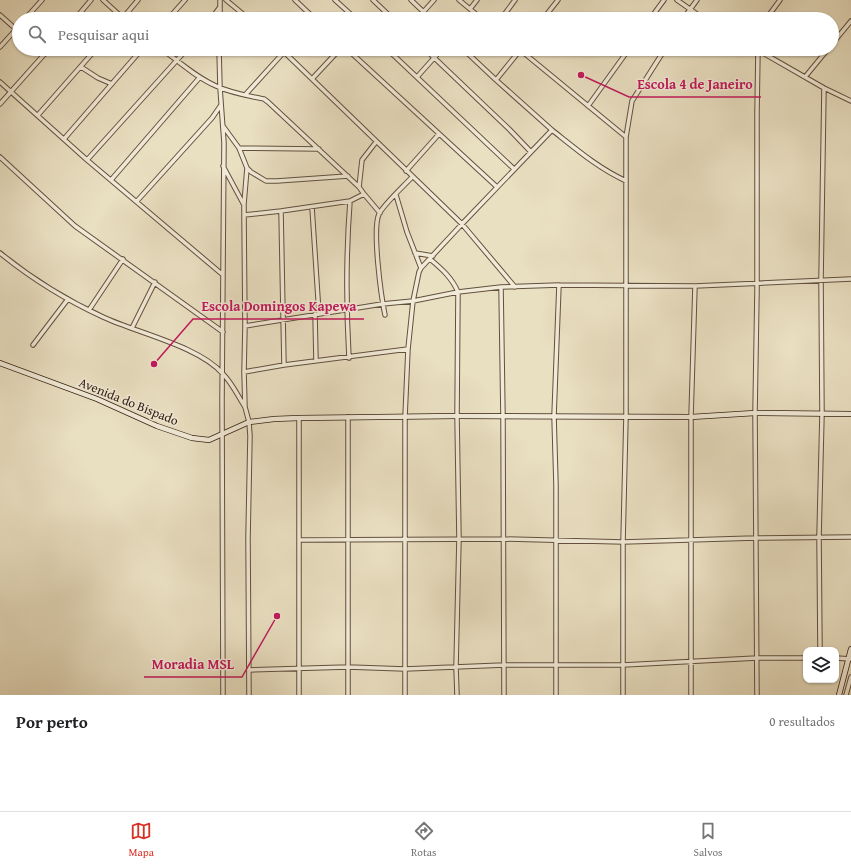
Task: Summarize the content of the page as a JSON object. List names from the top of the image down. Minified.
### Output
{"streets":{"main road":["Avenida do Bispado"]},"places":["Escola 4 de Janeiro","Escola Domingos Kapewa","Moradia MSL"],"page":{"search":"Pesquisar aqui","heading":["Por perto","0 resultados"],"nav":["Mapa","Rotas","Salvos"]}}
